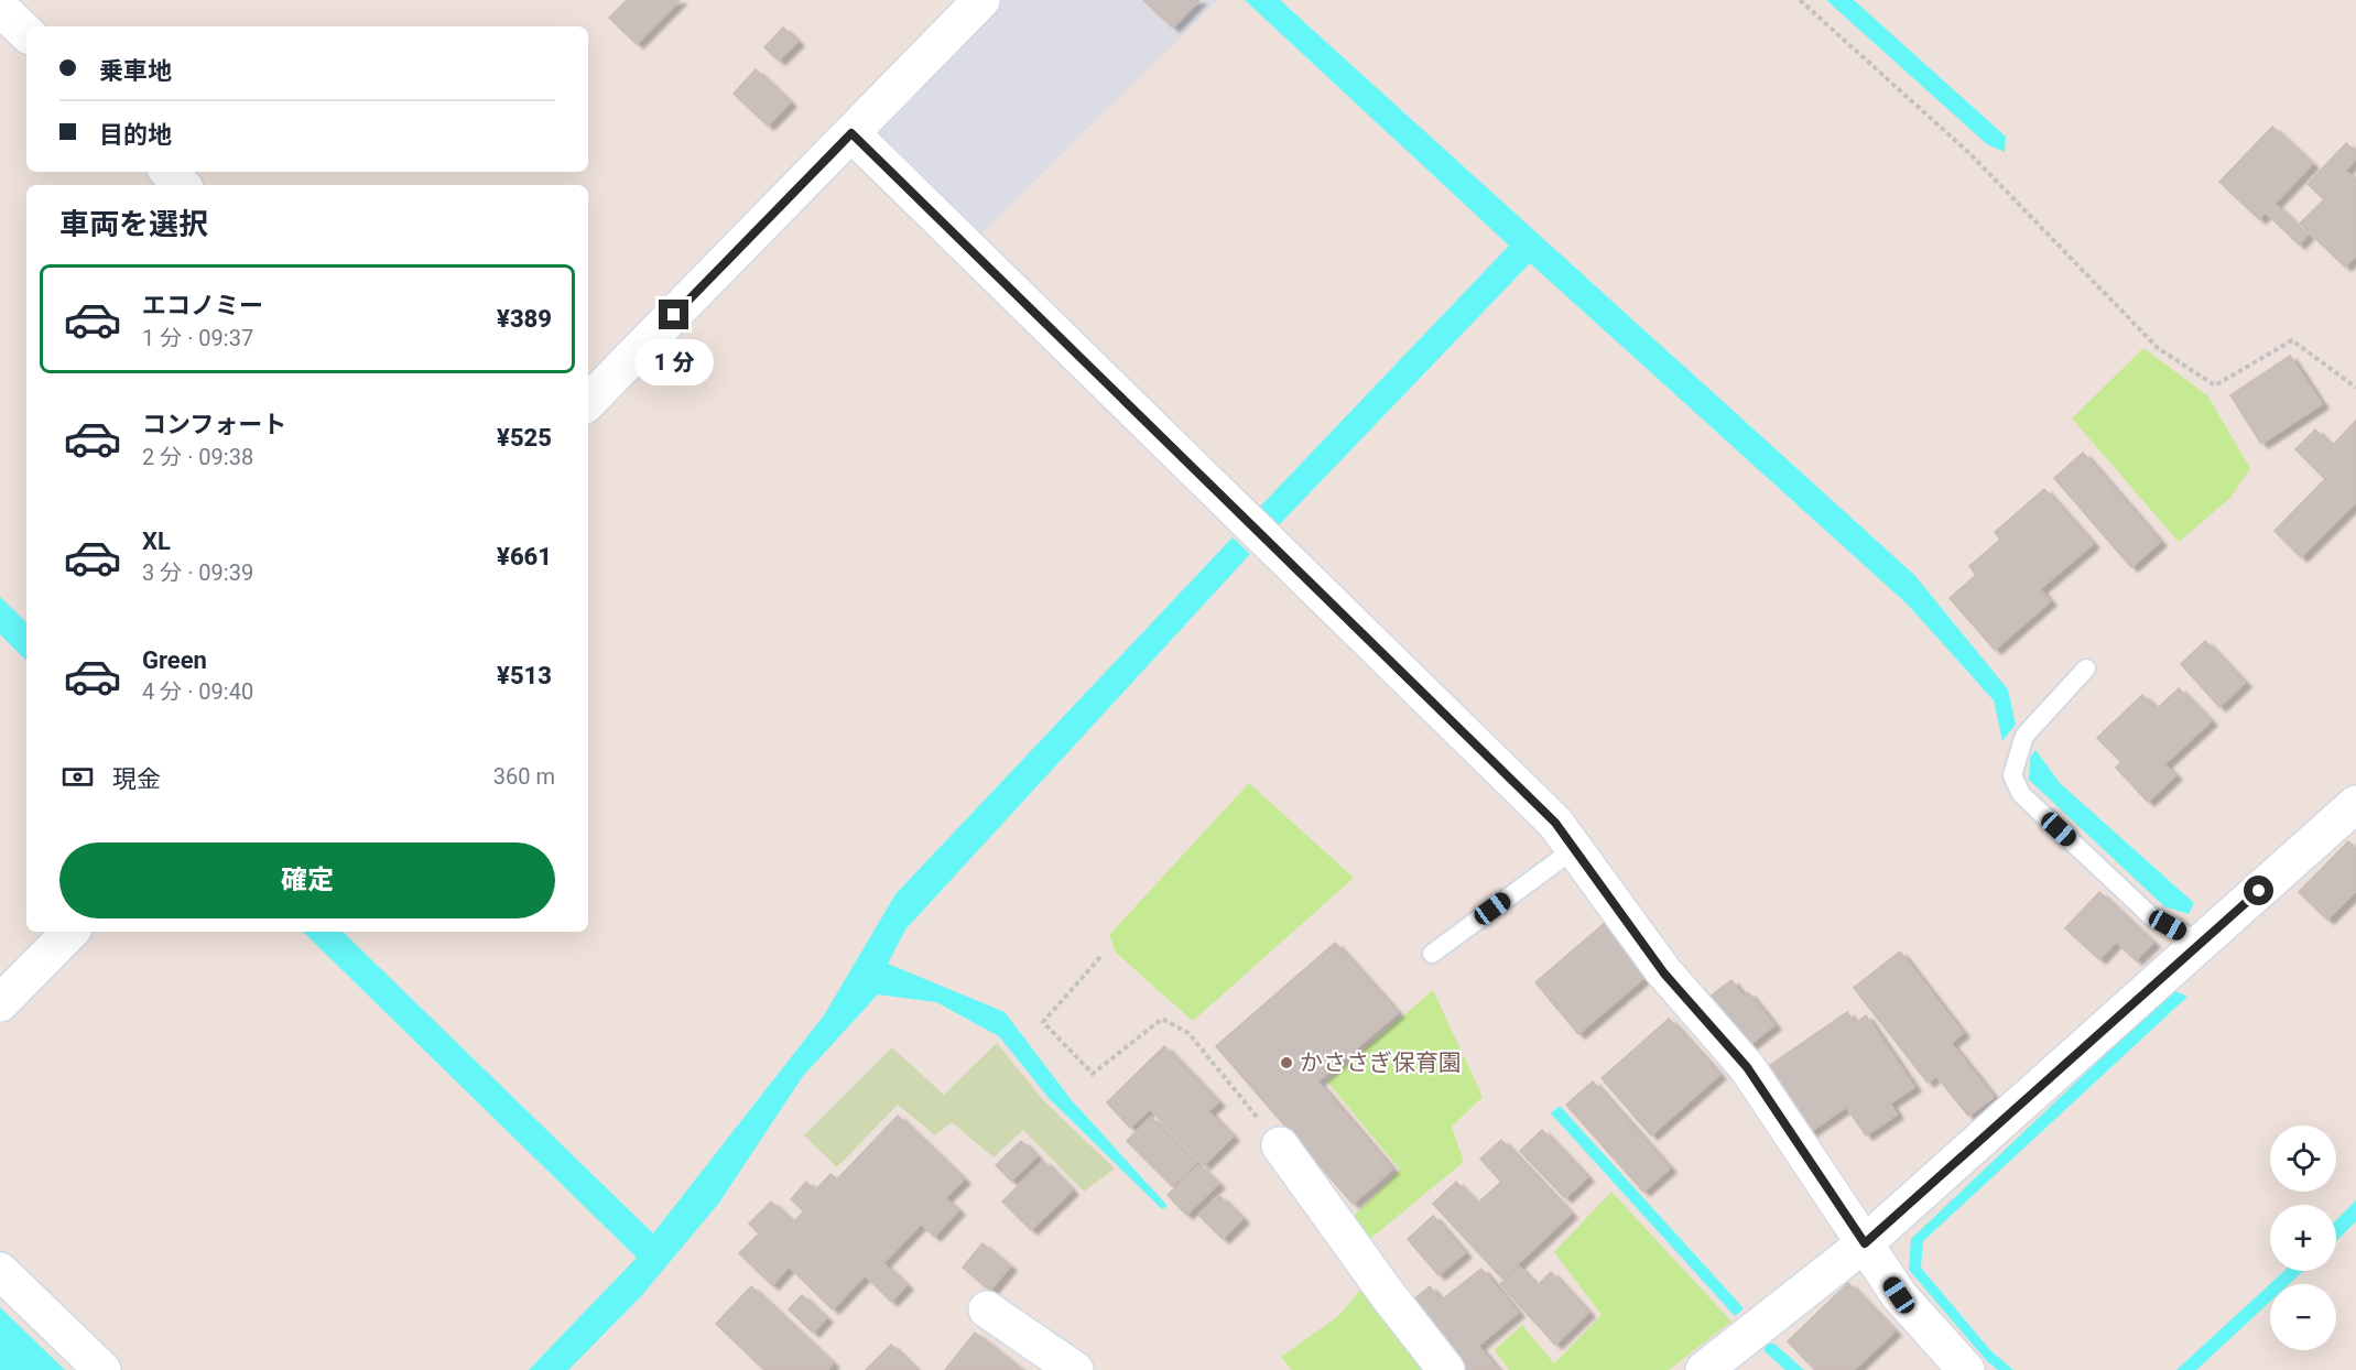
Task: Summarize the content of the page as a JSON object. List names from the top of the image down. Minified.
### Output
{"places":["かささぎ保育園"],"page":{"banner":["乗車地","目的地"],"heading":"車両を選択","list":[{"name":"エコノミー","note":"1 分 · 09:37","value":"¥389"},{"name":"コンフォート","note":"2 分 · 09:38","value":"¥525"},{"name":"XL","note":"3 分 · 09:39","value":"¥661"},{"name":"Green","note":"4 分 · 09:40","value":"¥513"}],"bubble":"1 分","pay":["現金","360 m"],"buttons":"確定","map_buttons":["+","−"]}}
